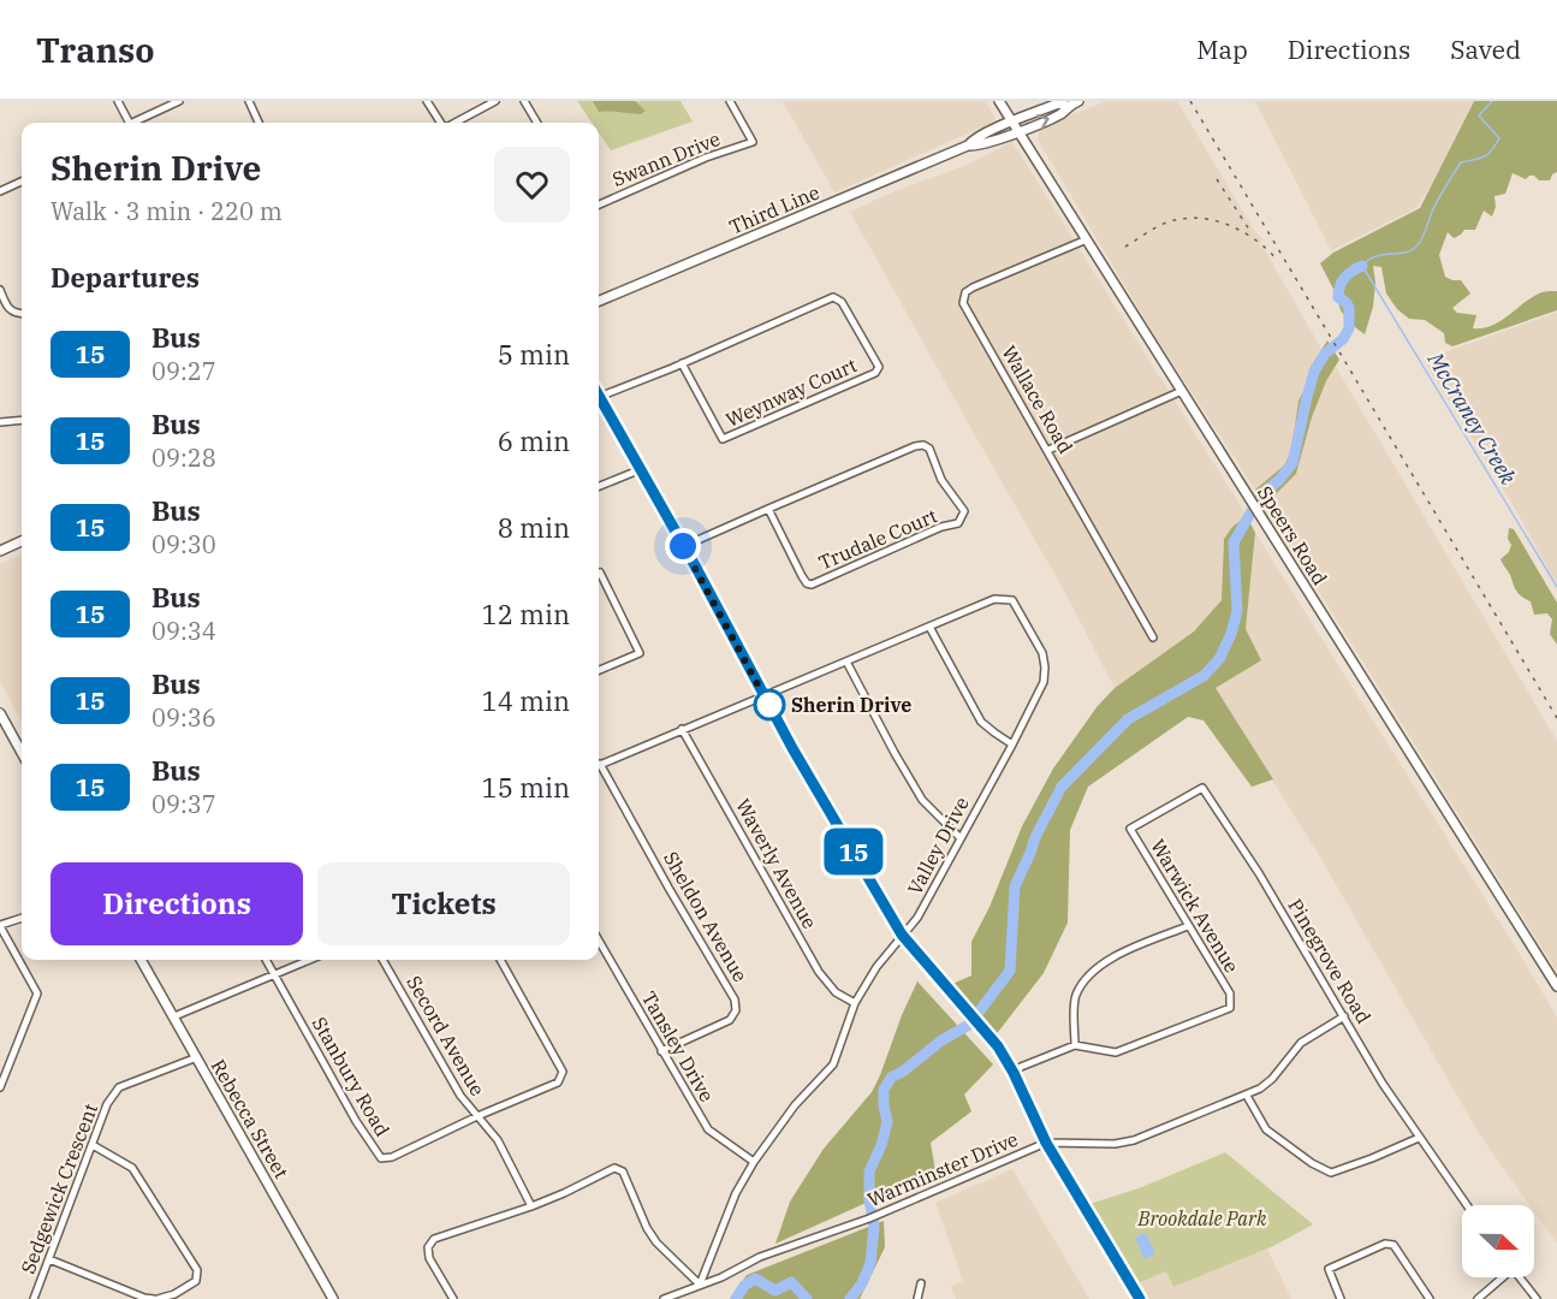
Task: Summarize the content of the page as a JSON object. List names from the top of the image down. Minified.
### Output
{"streets":{"main road":["Third Line","Speers Road","Rebecca Street"],"street":["Swann Drive","Weynway Court","Wallace Road","Trudale Court","Valley Drive","Waverly Avenue","Warwick Avenue","Sheldon Avenue","Pinegrove Road","Secord Avenue","Tansley Drive","Stanbury Road","Warminster Drive","Sedgewick Crescent"]},"crossings":[["Third Line","Speers Road"],["Wallace Road","Speers Road"],["Valley Drive","Waverly Avenue"],["Valley Drive","Tansley Drive"],["Warwick Avenue","Pinegrove Road"],["Sheldon Avenue","Tansley Drive"],["Pinegrove Road","Warminster Drive"],["Secord Avenue","Stanbury Road"],["Rebecca Street","Sedgewick Crescent"]],"water":["McCraney Creek"],"parks":["Brookdale Park"],"places":["Sherin Drive"],"lines":["bus line 15"],"north":"right","page":{"header":"Transo","nav":["Map","Directions","Saved"],"on_map":"15","heading":[["Sherin Drive","Walk · 3 min · 220 m"],"Departures"],"list":[{"mark":"15","name":"Bus","note":"09:27","value":"5 min"},{"mark":"15","name":"Bus","note":"09:28","value":"6 min"},{"mark":"15","name":"Bus","note":"09:30","value":"8 min"},{"mark":"15","name":"Bus","note":"09:34","value":"12 min"},{"mark":"15","name":"Bus","note":"09:36","value":"14 min"},{"mark":"15","name":"Bus","note":"09:37","value":"15 min"}],"buttons":["Directions","Tickets"]}}
